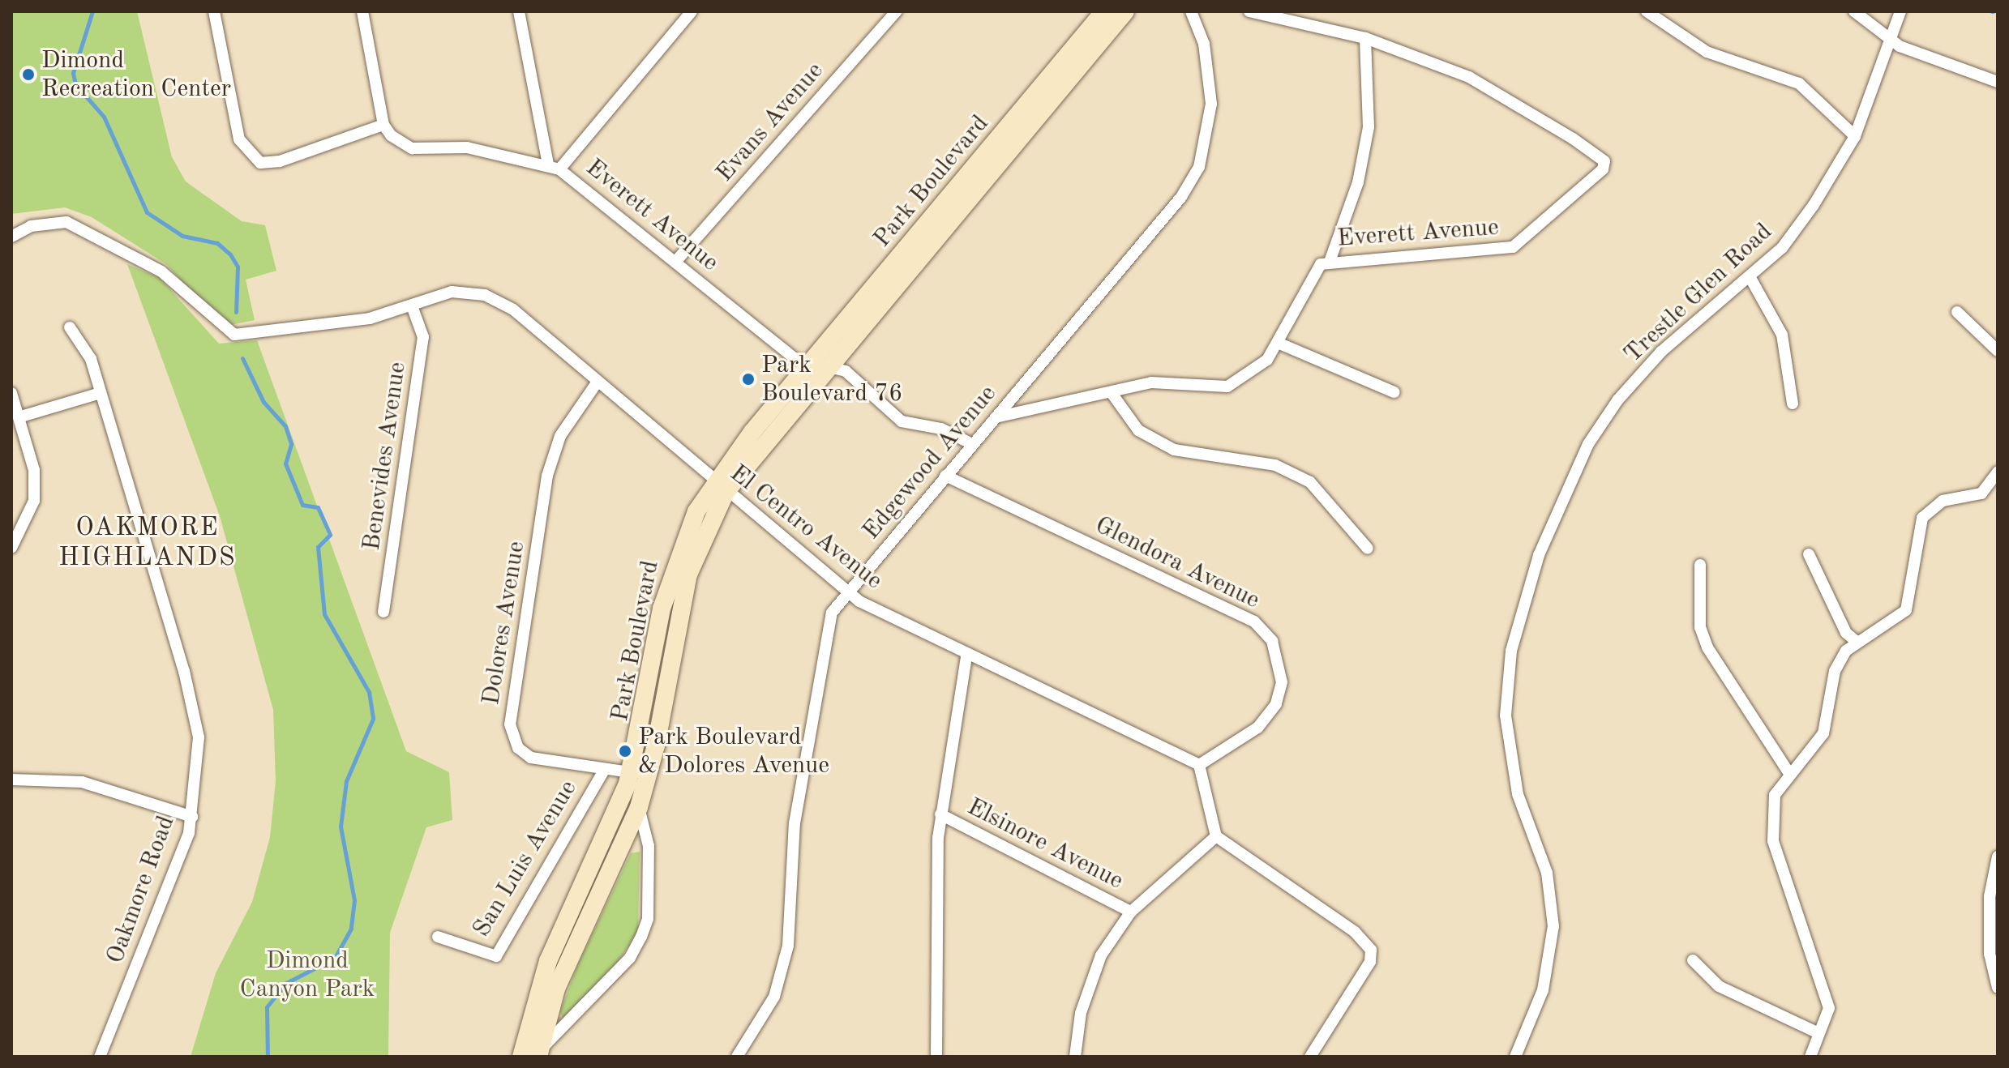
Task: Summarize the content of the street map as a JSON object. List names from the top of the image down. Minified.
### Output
{"streets":{"main road":["Park Boulevard"],"street":["Evans Avenue","Everett Avenue","Trestle Glen Road","Benevides Avenue","Edgewood Avenue","El Centro Avenue","Glendora Avenue","Dolores Avenue","Elsinore Avenue","San Luis Avenue","Oakmore Road"]},"crossings":[["Evans Avenue","Everett Avenue"],["Park Boulevard","Everett Avenue"],["Park Boulevard","El Centro Avenue"],["Park Boulevard","Dolores Avenue"],["Everett Avenue","Edgewood Avenue"],["Benevides Avenue","El Centro Avenue"],["Edgewood Avenue","El Centro Avenue"],["Edgewood Avenue","Glendora Avenue"],["El Centro Avenue","Glendora Avenue"],["El Centro Avenue","Dolores Avenue"],["Dolores Avenue","San Luis Avenue"]],"districts":["OAKMORE HIGHLANDS"],"parks":["Dimond Canyon Park"],"places":["Dimond Recreation Center","Park Boulevard 76","Park Boulevard & Dolores Avenue"]}
